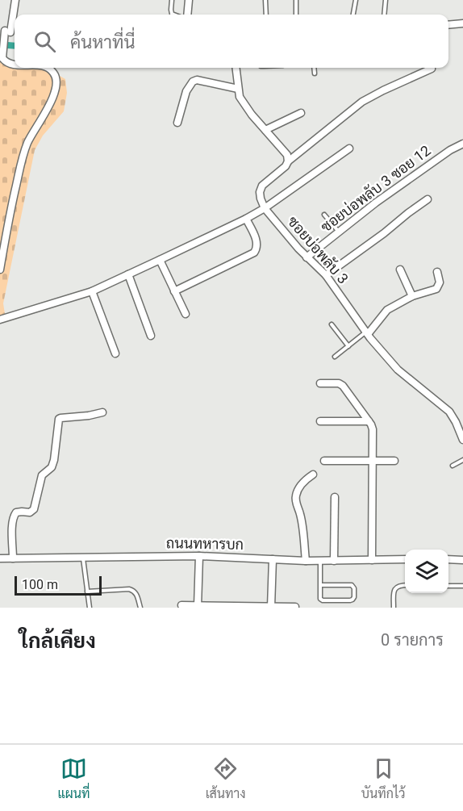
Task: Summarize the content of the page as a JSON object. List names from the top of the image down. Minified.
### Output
{"streets":{"street":["ซอยบ่อพลับ 3 ซอย 12","ซอยบ่อพลับ 3","ถนนทหารบก"]},"crossings":[["ซอยบ่อพลับ 3 ซอย 12","ซอยบ่อพลับ 3"]],"scale_bar":"100 m","page":{"search":"ค้นหาที่นี่","scale":"100 m","heading":["ใกล้เคียง","0 รายการ"],"nav":["แผนที่","เส้นทาง","บันทึกไว้"]}}
